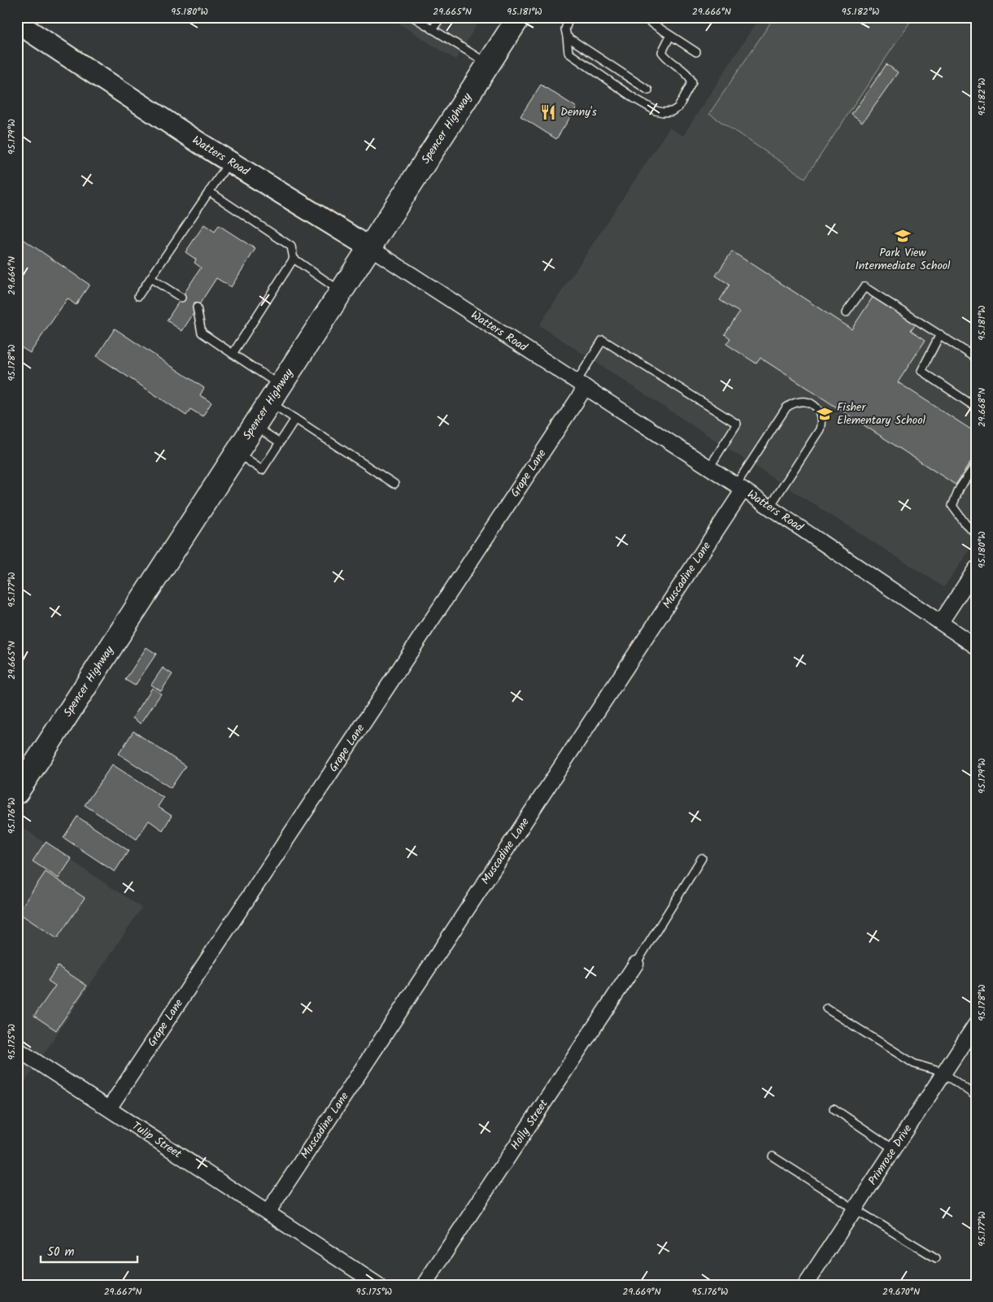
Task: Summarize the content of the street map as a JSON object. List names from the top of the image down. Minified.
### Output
{"streets":{"main road":["Spencer Highway"],"street":["Watters Road","Grape Lane","Muscadine Lane","Holly Street","Tulip Street","Primrose Drive"]},"crossings":[["Spencer Highway","Watters Road"],["Watters Road","Grape Lane"],["Watters Road","Muscadine Lane"],["Grape Lane","Tulip Street"],["Muscadine Lane","Tulip Street"]],"places":{"restaurant":["Denny's"],"school or university":["Park View Intermediate School","Fisher Elementary School"]},"scale_bar":"50 m","coordinates":["95.180°W","29.665°N","95.181°W","29.666°N","95.182°W","95.179°W","29.664°N","95.178°W","29.668°N","95.177°W","95.176°W","95.175°W","29.667°N","29.669°N","29.670°N"]}
